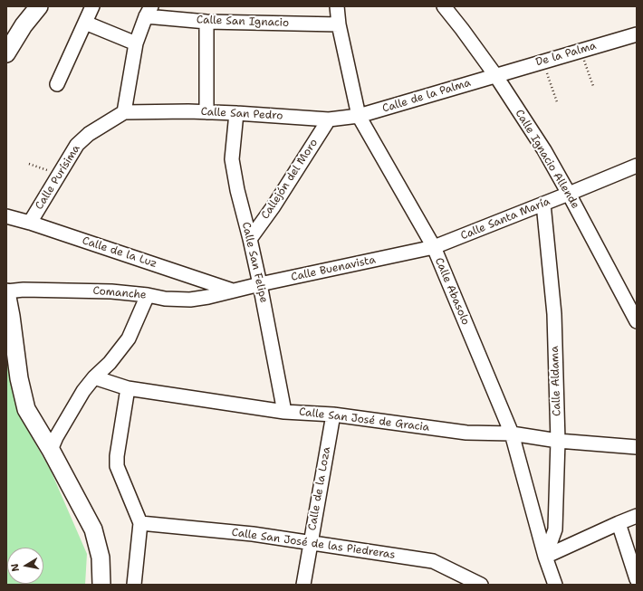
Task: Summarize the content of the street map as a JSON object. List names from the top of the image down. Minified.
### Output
{"streets":{"street":["Calle San Ignacio","De la Palma","Calle de la Palma","Calle San Pedro","Calle Ignacio Allende","Calle Purísima","Callejón del Moro","Calle Santa María","Calle de la Luz","Calle San Felipe","Calle Buenavista","Calle Abasolo","Comanche","Calle Aldama","Calle San José de Gracia","Calle de la Loza","Calle San José de las Piedreras"]},"crossings":[["Calle San Ignacio","Calle Abasolo"],["De la Palma","Calle de la Palma"],["De la Palma","Calle Ignacio Allende"],["Calle de la Palma","Calle San Pedro"],["Calle de la Palma","Calle Ignacio Allende"],["Calle de la Palma","Calle Abasolo"],["Calle San Pedro","Calle Purísima"],["Calle San Pedro","Callejón del Moro"],["Calle San Pedro","Calle San Felipe"],["Calle San Pedro","Calle Abasolo"],["Calle Ignacio Allende","Calle Santa María"],["Calle Purísima","Calle de la Luz"],["Callejón del Moro","Calle San Felipe"],["Calle Santa María","Calle Buenavista"],["Calle Santa María","Calle Abasolo"],["Calle Santa María","Calle Aldama"],["Calle de la Luz","Calle Buenavista"],["Calle de la Luz","Comanche"],["Calle San Felipe","Calle Buenavista"],["Calle San Felipe","Calle San José de Gracia"],["Calle Buenavista","Calle Abasolo"],["Calle Buenavista","Comanche"],["Calle Abasolo","Calle Aldama"],["Calle Abasolo","Calle San José de Gracia"],["Calle Aldama","Calle San José de Gracia"],["Calle San José de Gracia","Calle de la Loza"],["Calle de la Loza","Calle San José de las Piedreras"]],"north":"left"}
